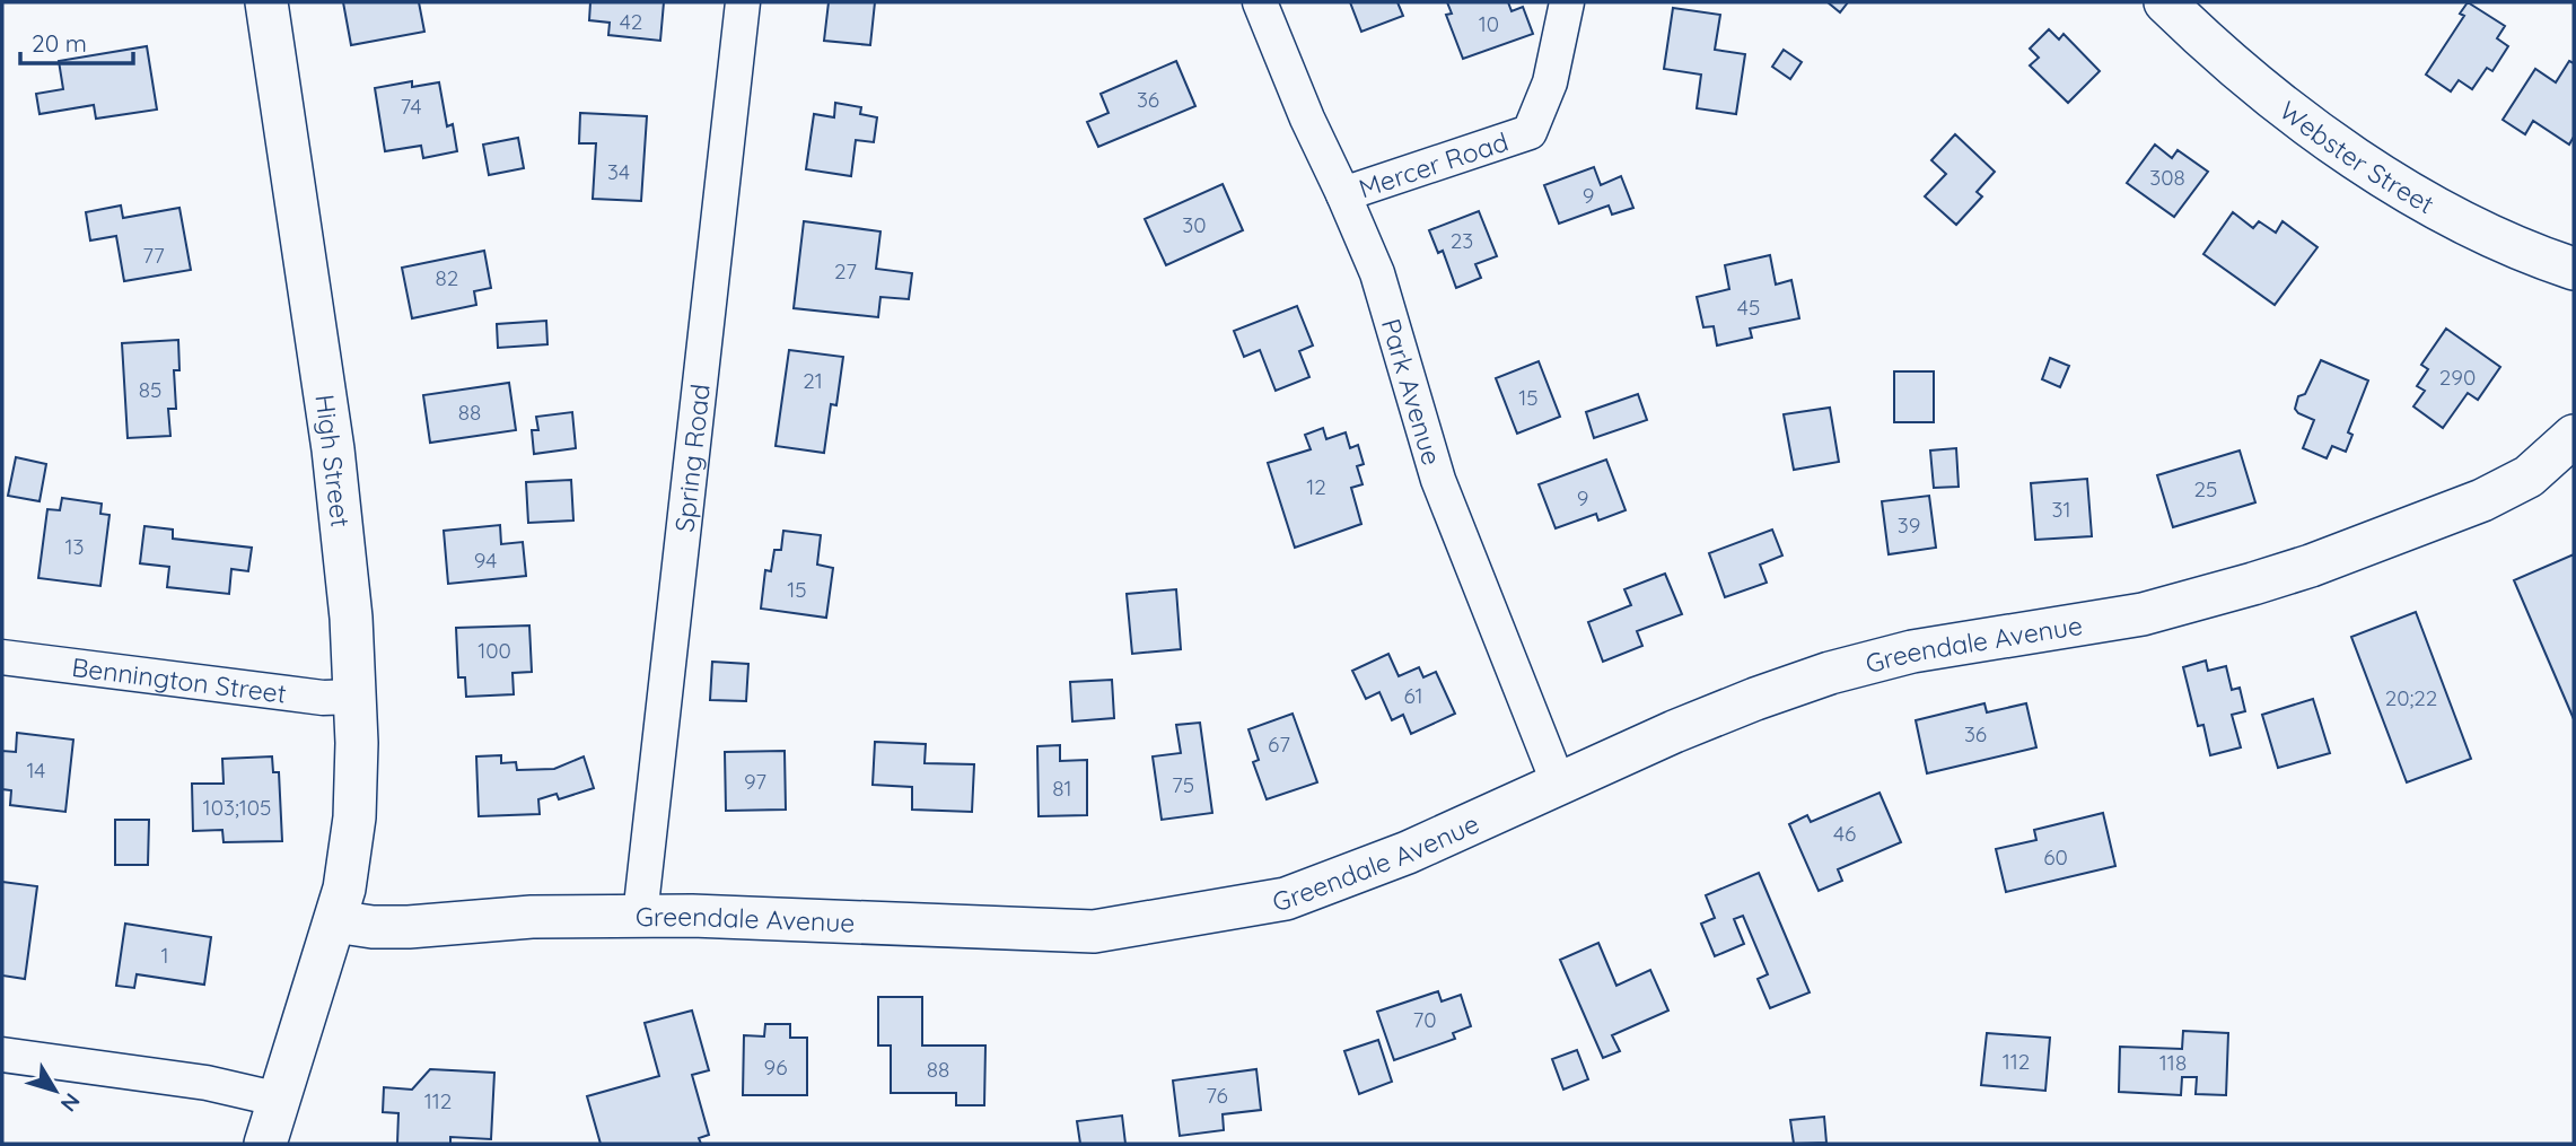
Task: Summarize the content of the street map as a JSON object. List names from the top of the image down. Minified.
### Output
{"streets":{"street":["Webster Street","Mercer Road","Park Avenue","Spring Road","High Street","Greendale Avenue","Bennington Street"]},"crossings":[["Mercer Road","Park Avenue"],["Park Avenue","Greendale Avenue"],["Spring Road","Greendale Avenue"],["High Street","Greendale Avenue"],["High Street","Bennington Street"]],"house_numbers":["42","10","36","74","34","308","9","30","23","77","27","82","45","290","21","85","15","88","12","25","9","31","39","13","94","15","100","61","20;22","36","67","14","97","75","81","103;105","46","60","1","70","112","118","96","88","76","112"],"scale_bar":"20 m","north":"bottom right"}
